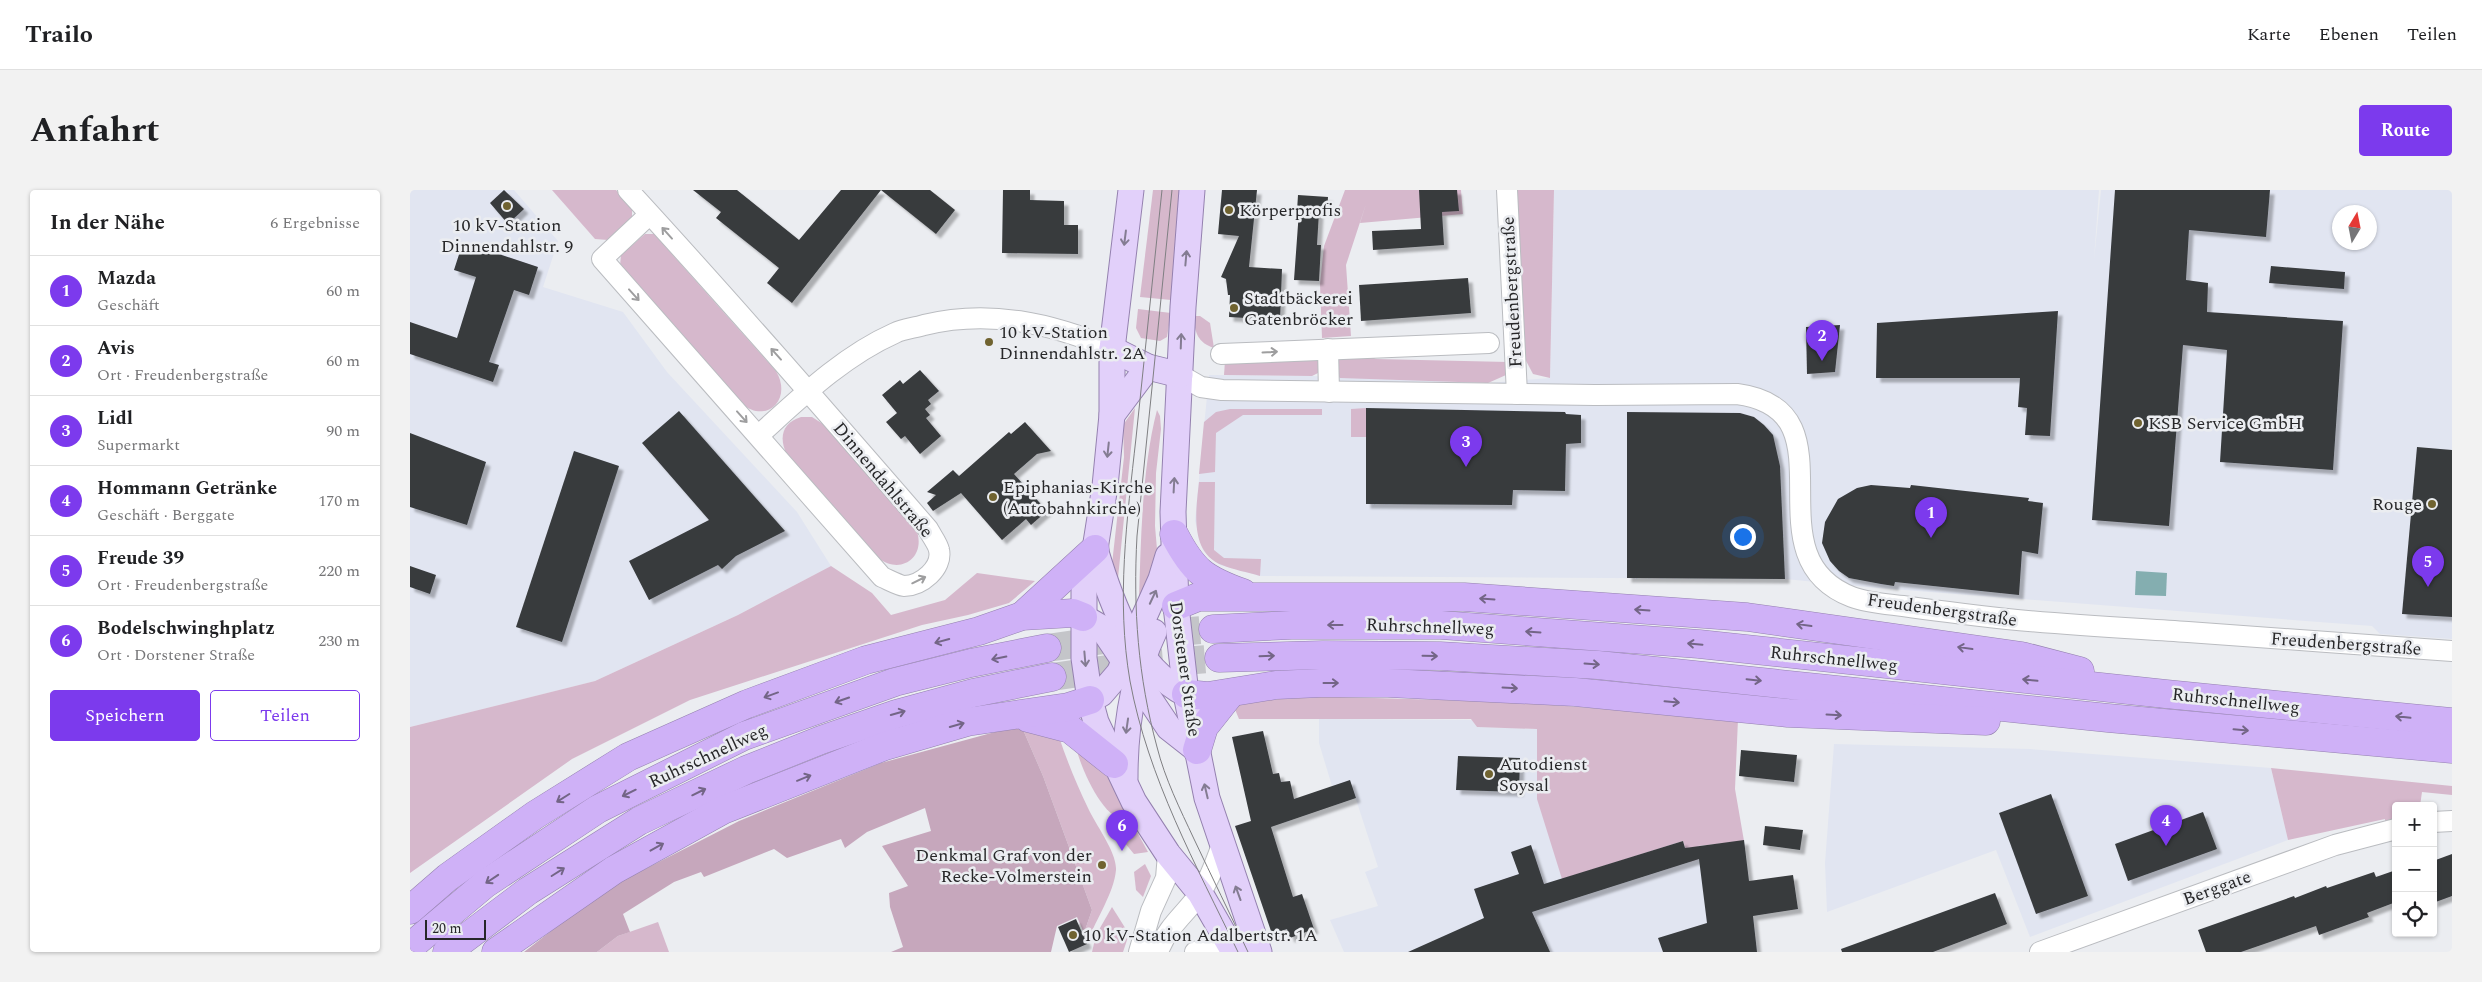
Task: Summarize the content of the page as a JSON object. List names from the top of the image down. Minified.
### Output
{"streets":{"highway":["Ruhrschnellweg"],"main road":["Dorstener Straße"],"street":["Freudenbergstraße","Dinnendahlstraße","Berggate"]},"crossings":[["Freudenbergstraße","Dorstener Straße"]],"places":["10 kV-Station Dinnendahlstr. 9","Körperprofis","Stadtbäckerei Gatenbröcker","10 kV-Station Dinnendahlstr. 2A","KSB Service GmbH","Epiphanias-Kirche (Autobahnkirche)","Rouge","Autodienst Soysal","Denkmal Graf von der Recke-Volmerstein","10 kV-Station Adalbertstr. 1A"],"scale_bar":"20 m","north":"top","page":{"header":"Trailo","nav":["Karte","Ebenen","Teilen"],"title":"Anfahrt","buttons":["Route",["Speichern","Teilen"]],"heading":["In der Nähe","6 Ergebnisse"],"list":[{"mark":"1","name":"Mazda","note":"Geschäft","value":"60 m"},{"mark":"2","name":"Avis","note":"Ort · Freudenbergstraße","value":"60 m"},{"mark":"3","name":"Lidl","note":"Supermarkt","value":"90 m"},{"mark":"4","name":"Hommann Getränke","note":"Geschäft · Berggate","value":"170 m"},{"mark":"5","name":"Freude 39","note":"Ort · Freudenbergstraße","value":"220 m"},{"mark":"6","name":"Bodelschwinghplatz","note":"Ort · Dorstener Straße","value":"230 m"}],"pins":["2","3","1","5","4","6"],"map_buttons":["+","−"],"scale":"20 m"}}
